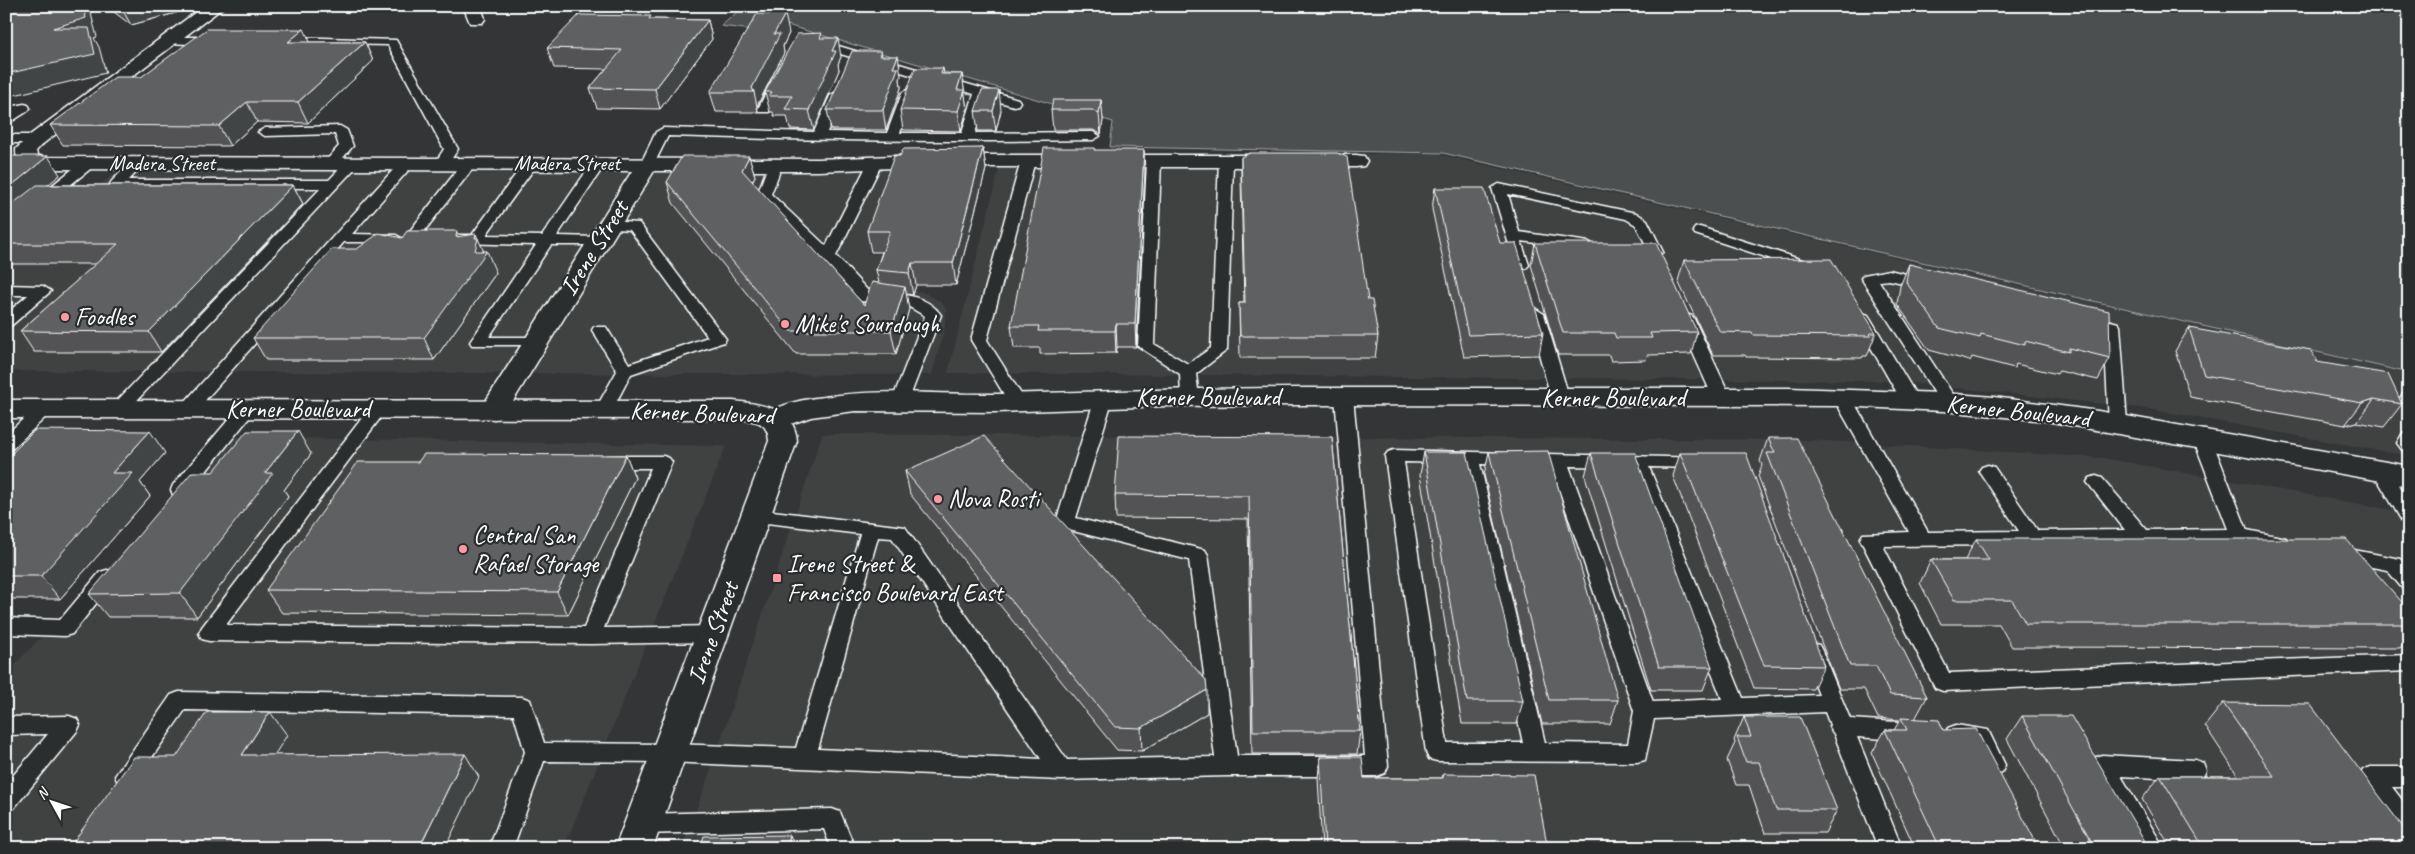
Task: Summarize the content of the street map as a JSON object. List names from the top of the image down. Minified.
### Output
{"streets":{"street":["Madera Street","Irene Street","Kerner Boulevard"]},"crossings":[["Madera Street","Irene Street"],["Irene Street","Kerner Boulevard"]],"places":{"other":["Foodles","Mike's Sourdough","Nova Rosti","Central San Rafael Storage"],"transit":["Irene Street & Francisco Boulevard East"]},"north":"top left"}
